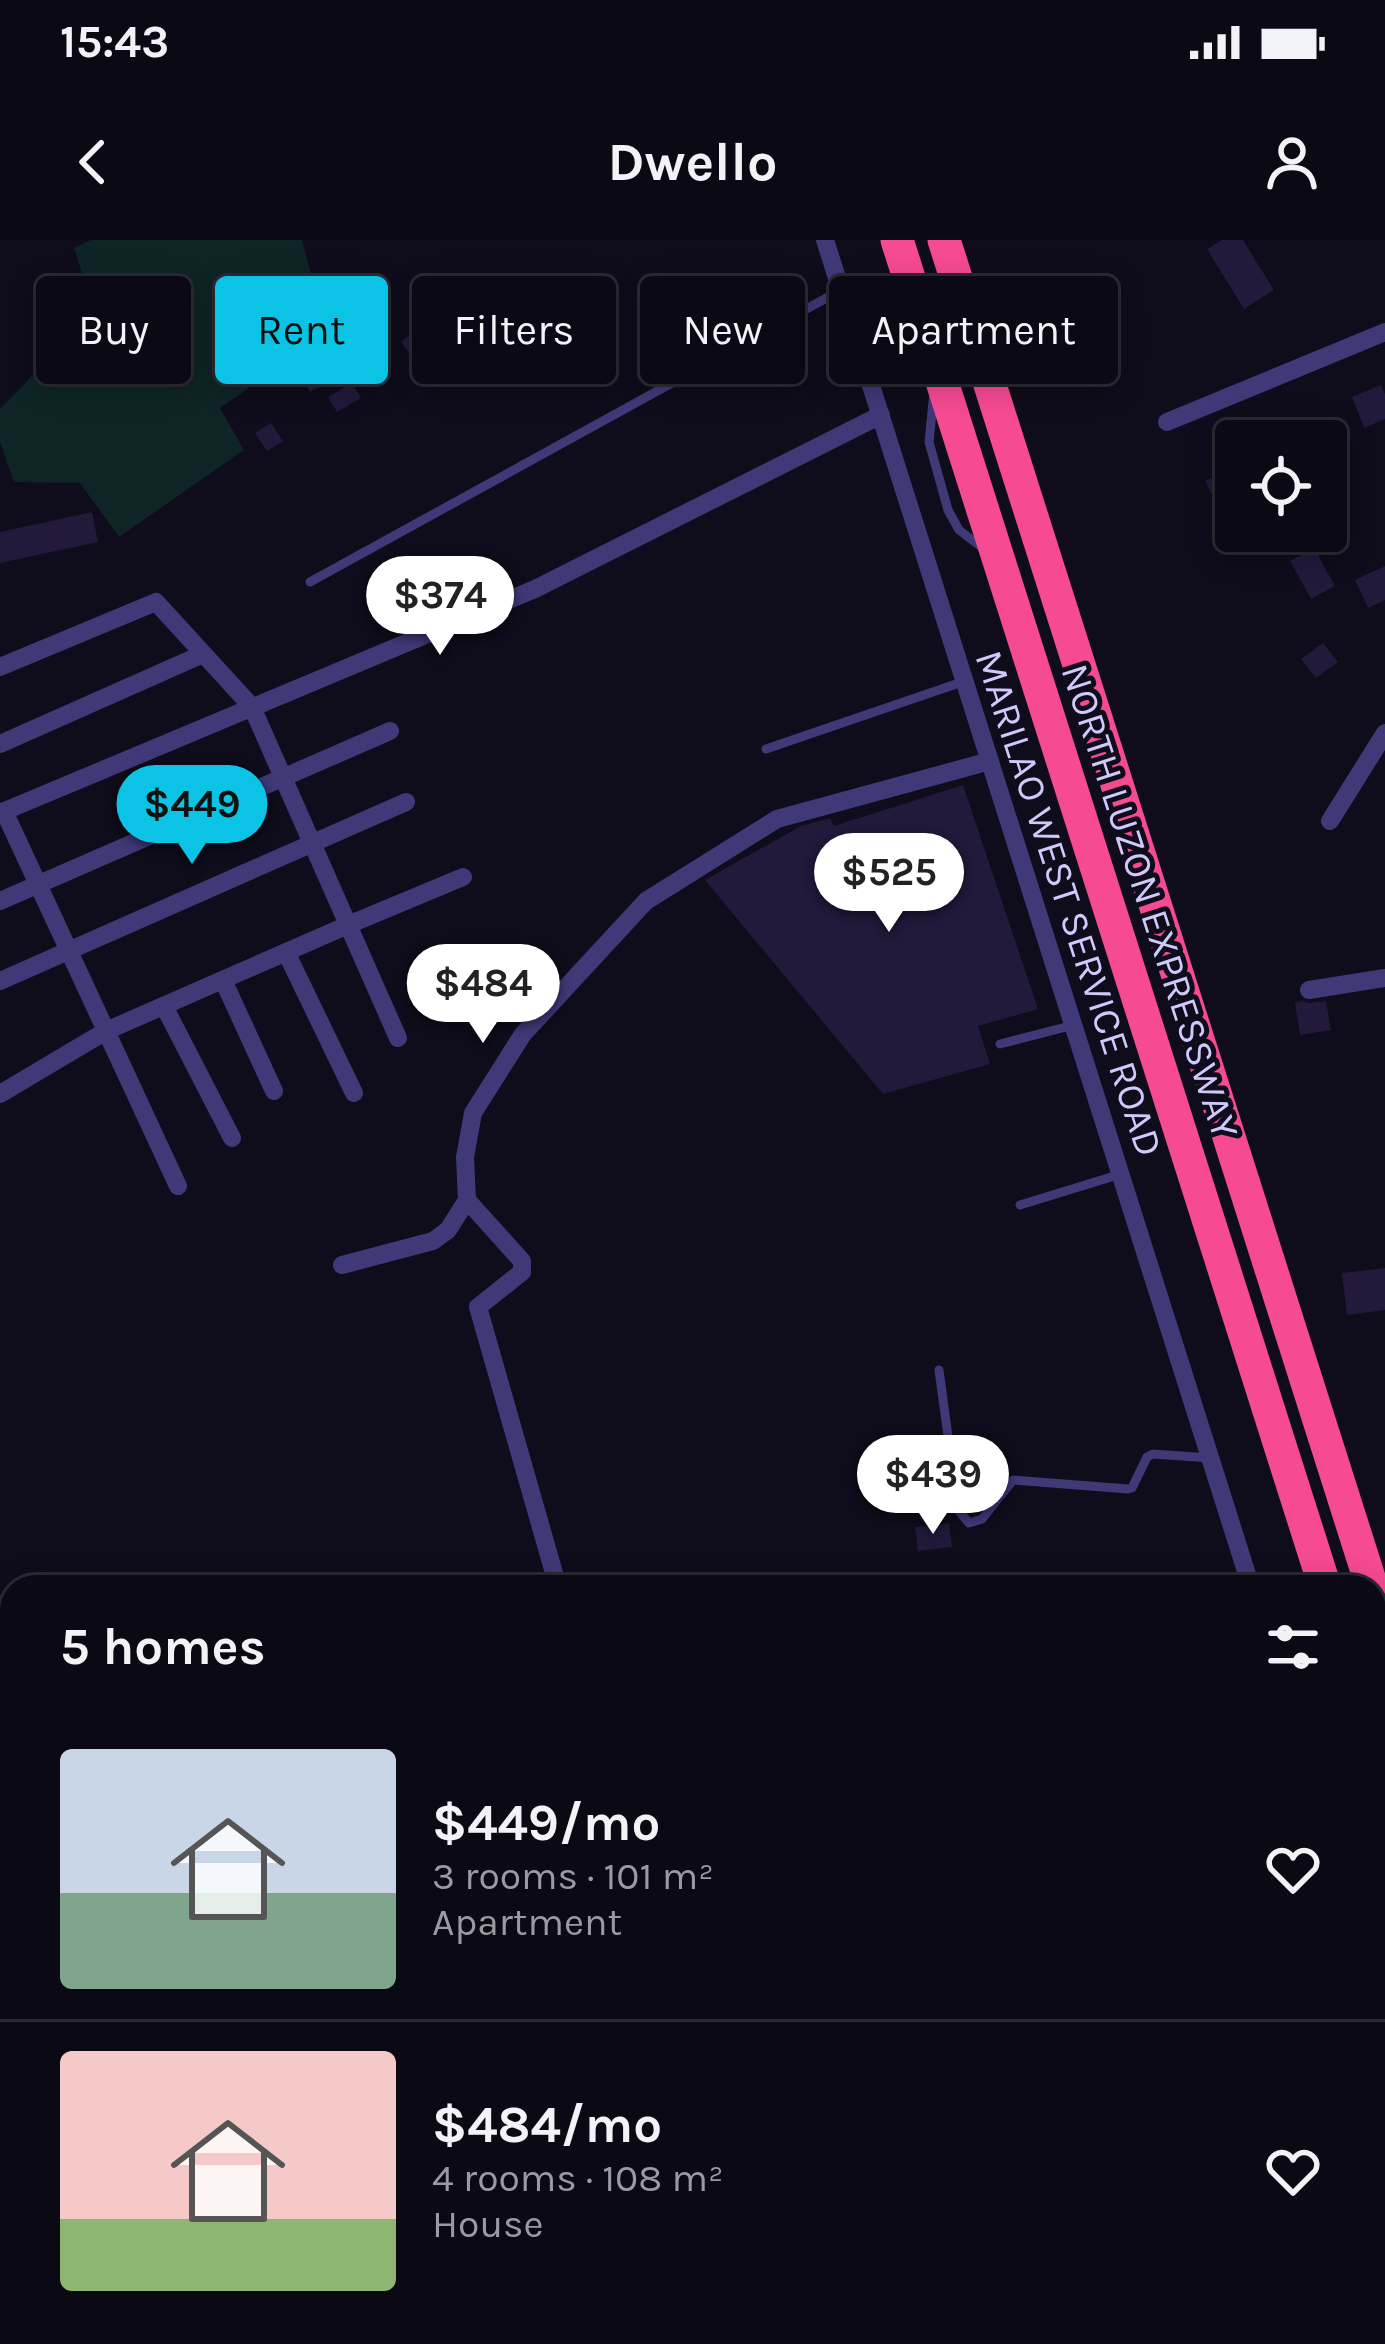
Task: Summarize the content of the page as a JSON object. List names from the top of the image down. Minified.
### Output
{"streets":{"highway":["NORTH LUZON EXPRESSWAY"],"street":["MARILAO WEST SERVICE ROAD"]},"page":{"status":"15:43","header":"Dwello","chip":["Buy","Rent","Filters","New","Apartment"],"price":["$374","$449","$525","$484","$439"],"heading":"5 homes","list":[{"name":"$449/mo","note":"3 rooms · 101 m² · Apartment"},{"name":"$484/mo","note":"4 rooms · 108 m² · House"}]}}
